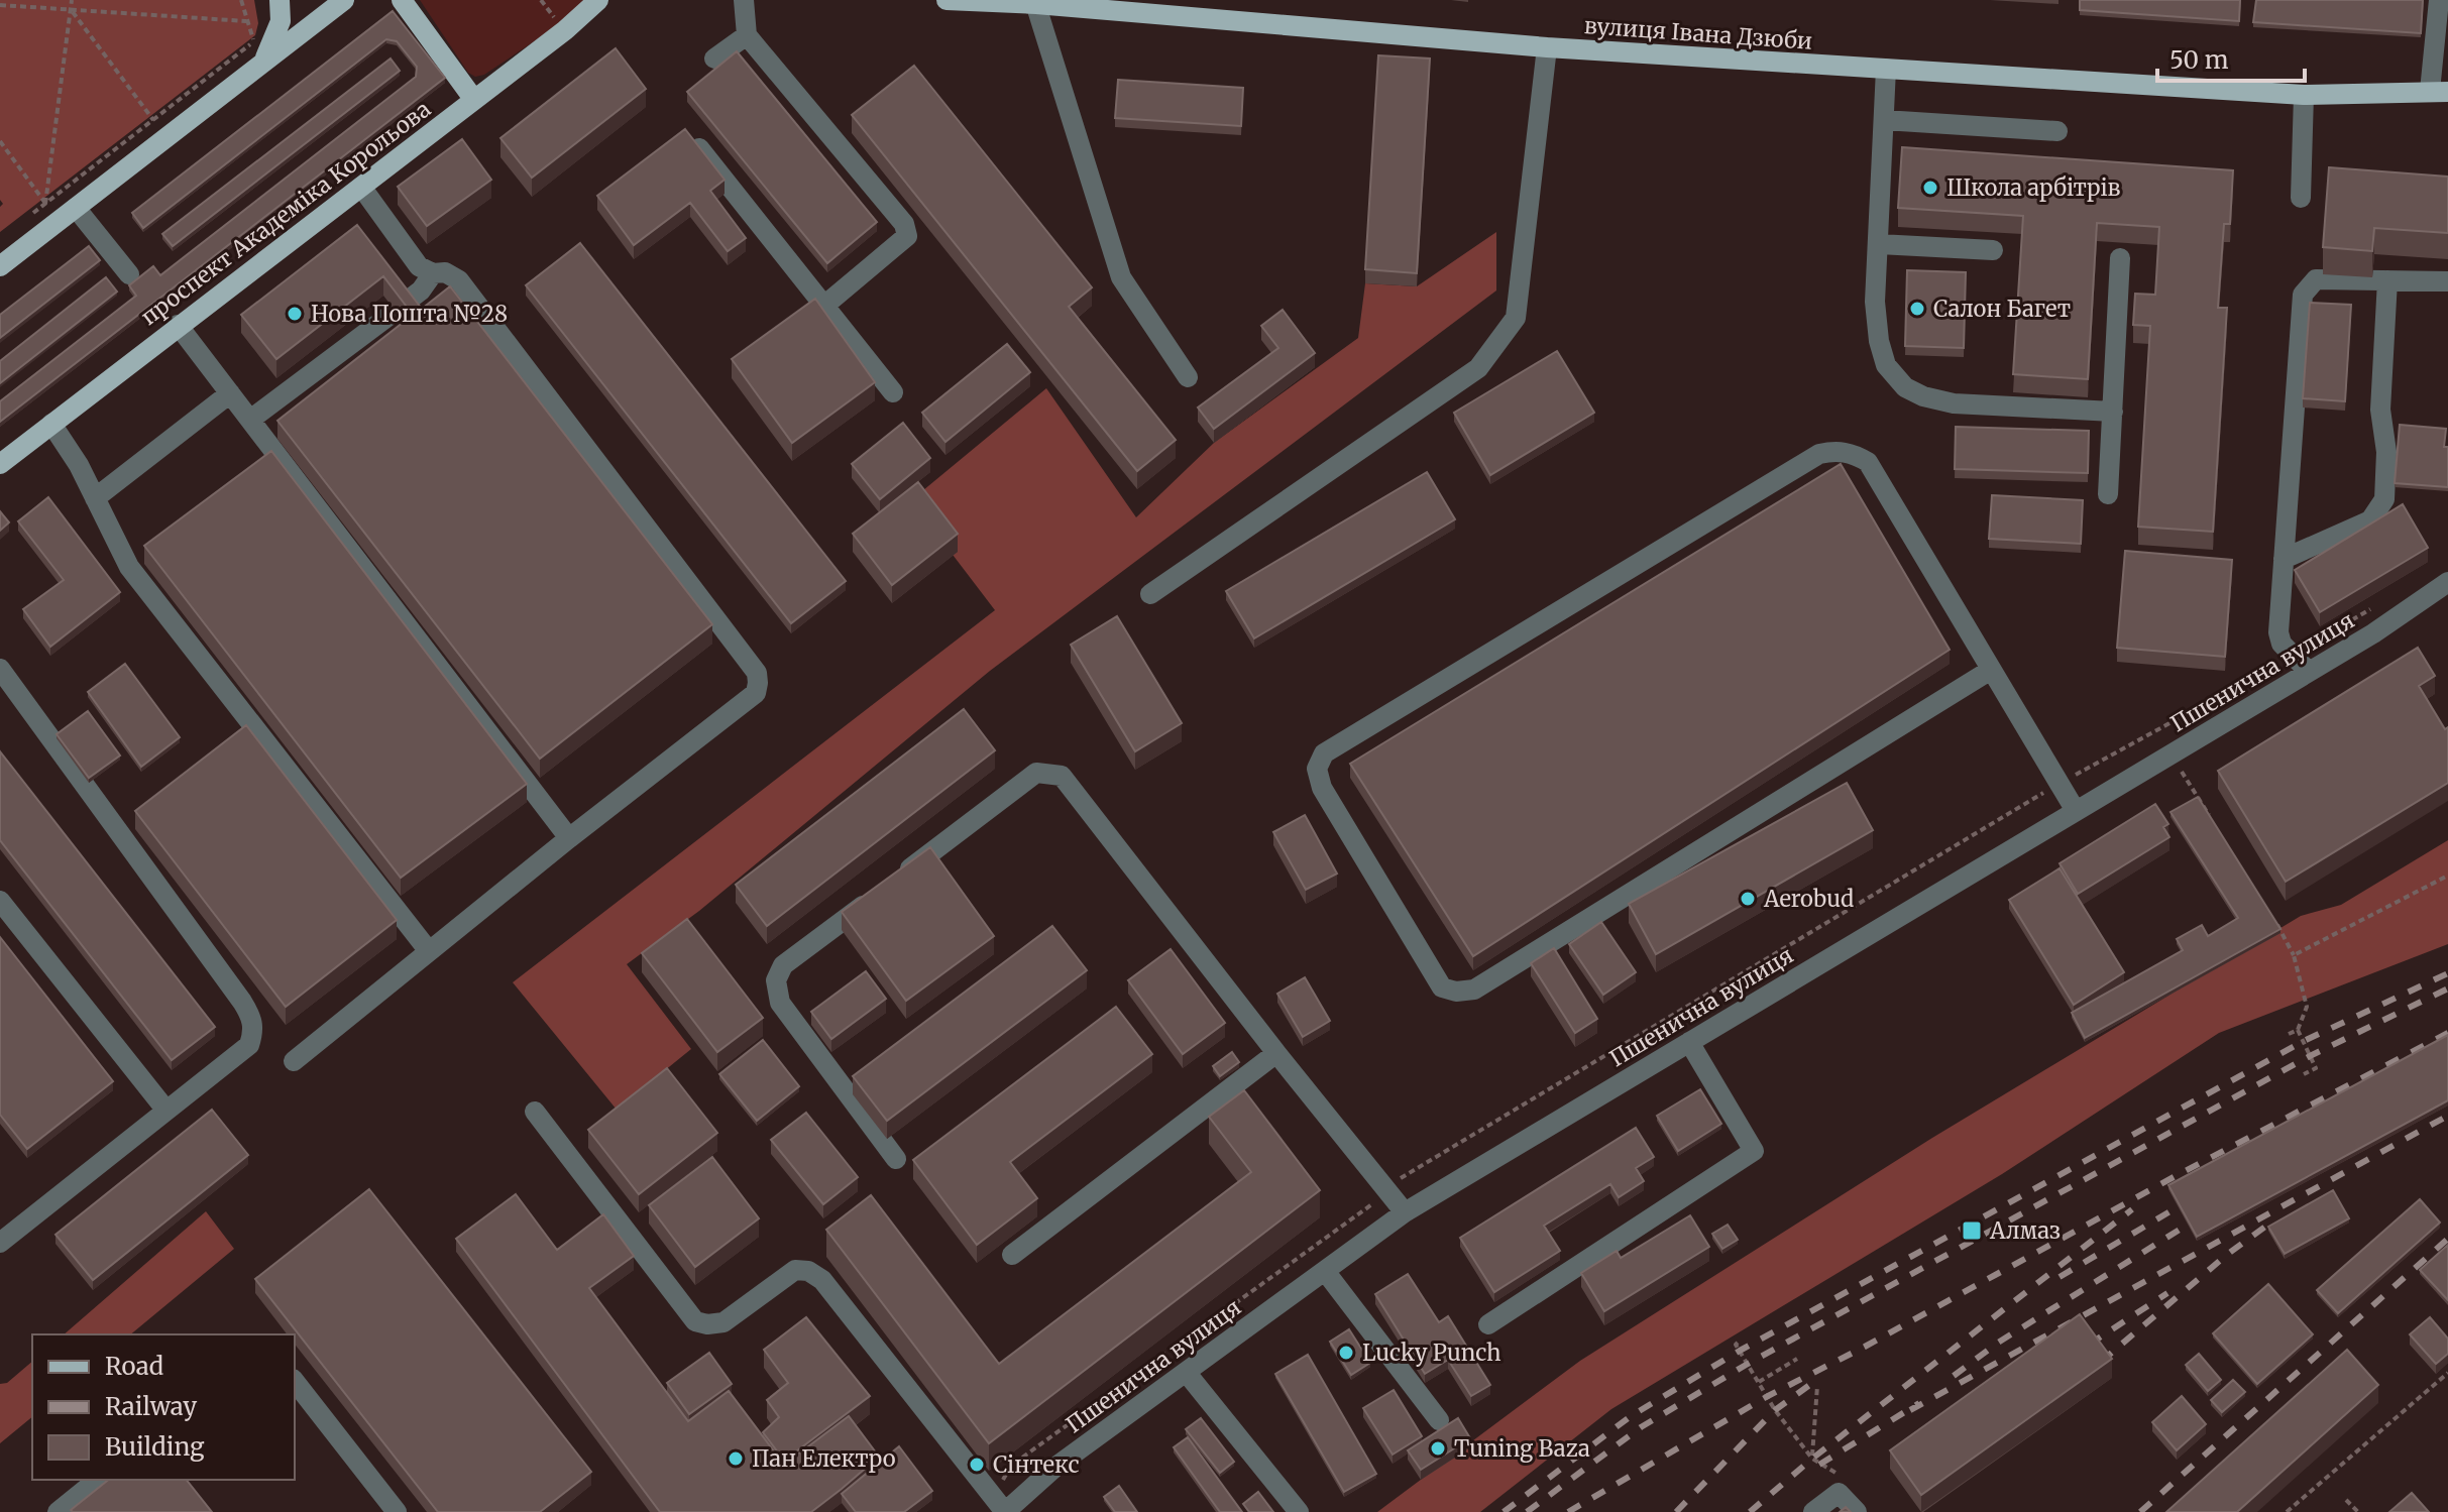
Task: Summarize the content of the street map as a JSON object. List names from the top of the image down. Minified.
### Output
{"streets":{"main road":["вулиця Івана Дзюби","проспект Академіка Корольова"],"street":["Пшенична вулиця"]},"places":{"other":["Школа арбітрів","Салон Багет","Нова Пошта №28","Aerobud","Lucky Punch","Tuning Baza","Пан Електро","Сінтекс"],"transit":["Алмаз"]},"legend":["Road","Railway","Building"],"scale_bar":"50 m"}
